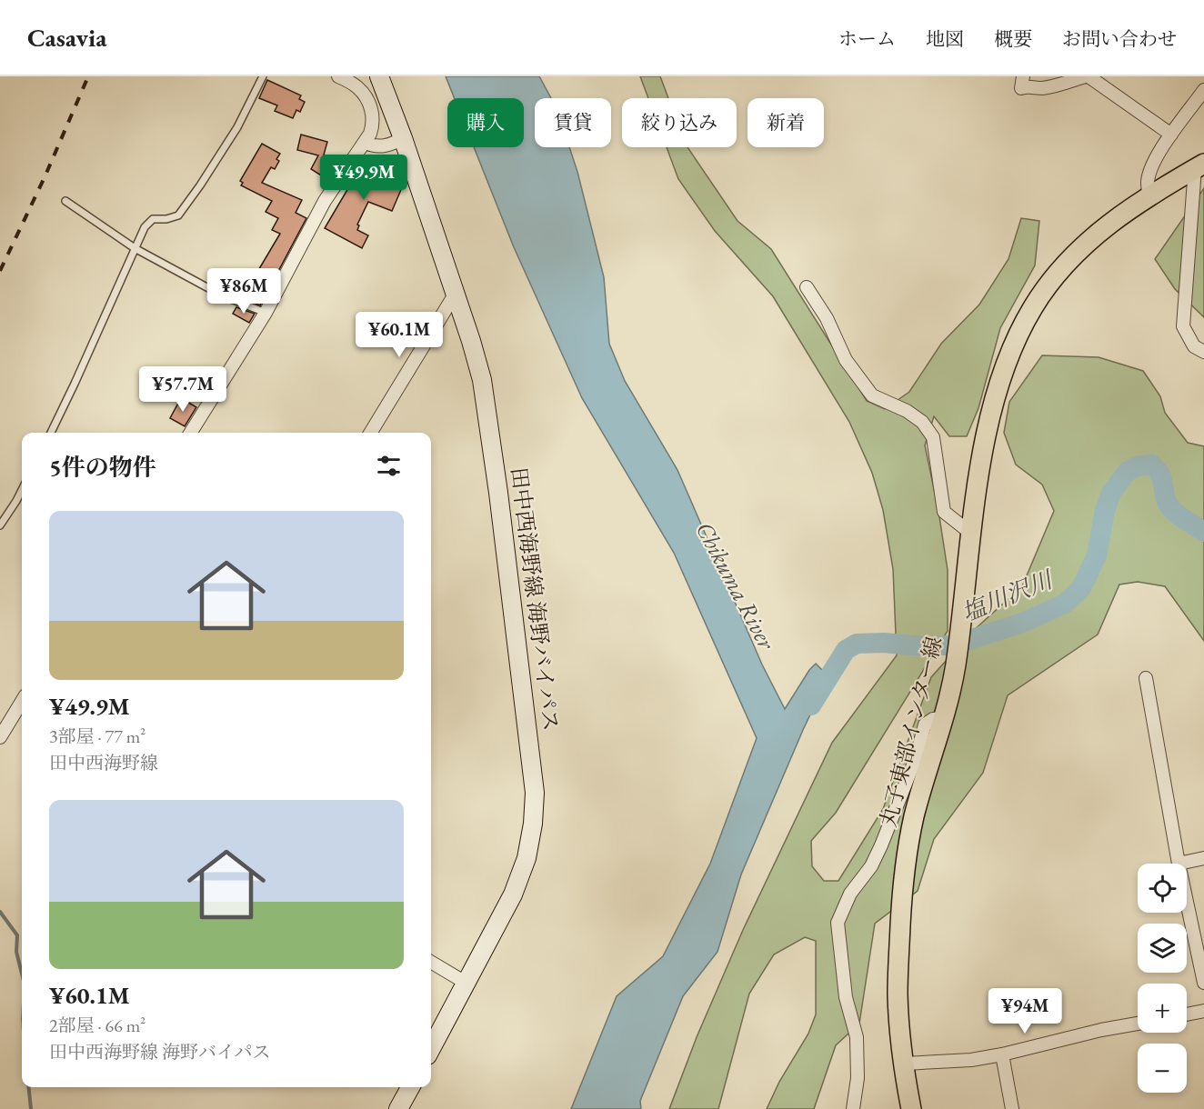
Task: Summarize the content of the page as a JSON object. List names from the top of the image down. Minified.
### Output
{"streets":{"main road":["丸子東部インター線"],"street":["田中西海野線 海野バイパス"]},"water":["Chikuma River","塩川沢川"],"page":{"header":"Casavia","nav":["ホーム","地図","概要","お問い合わせ"],"chip":["購入","賃貸","絞り込み","新着"],"price":["¥49.9M","¥86M","¥60.1M","¥57.7M","¥94M"],"heading":"5件の物件","list":[{"name":"¥49.9M","note":"3部屋 · 77 m² · 田中西海野線"},{"name":"¥60.1M","note":"2部屋 · 66 m² · 田中西海野線 海野バイパス"}],"map_buttons":["+","−"]}}
